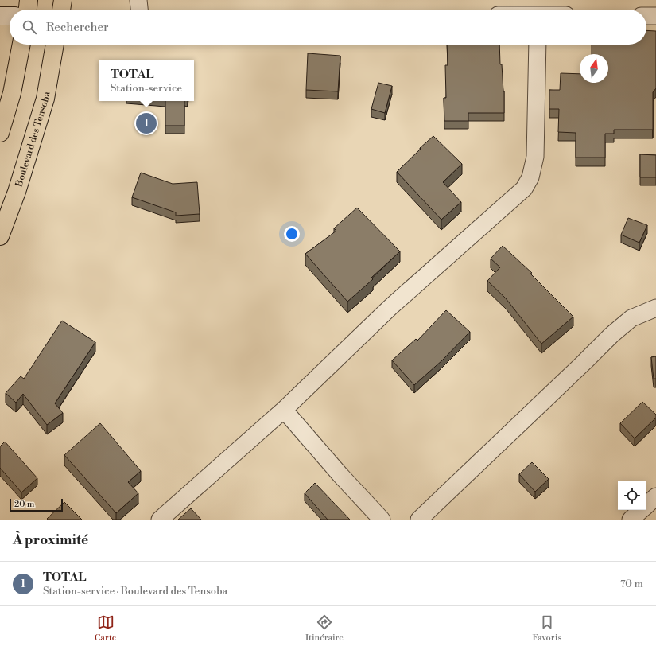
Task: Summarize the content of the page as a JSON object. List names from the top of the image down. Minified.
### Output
{"streets":{"main road":["Boulevard des Tensoba"]},"scale_bar":"20 m","north":"top","page":{"search":"Rechercher","popup":["TOTAL","Station-service"],"pins":"1","scale":"20 m","heading":"À proximité","list":[{"mark":"1","name":"TOTAL","note":"Station-service · Boulevard des Tensoba","value":"70 m"}],"nav":["Carte","Itinéraire","Favoris"]}}
